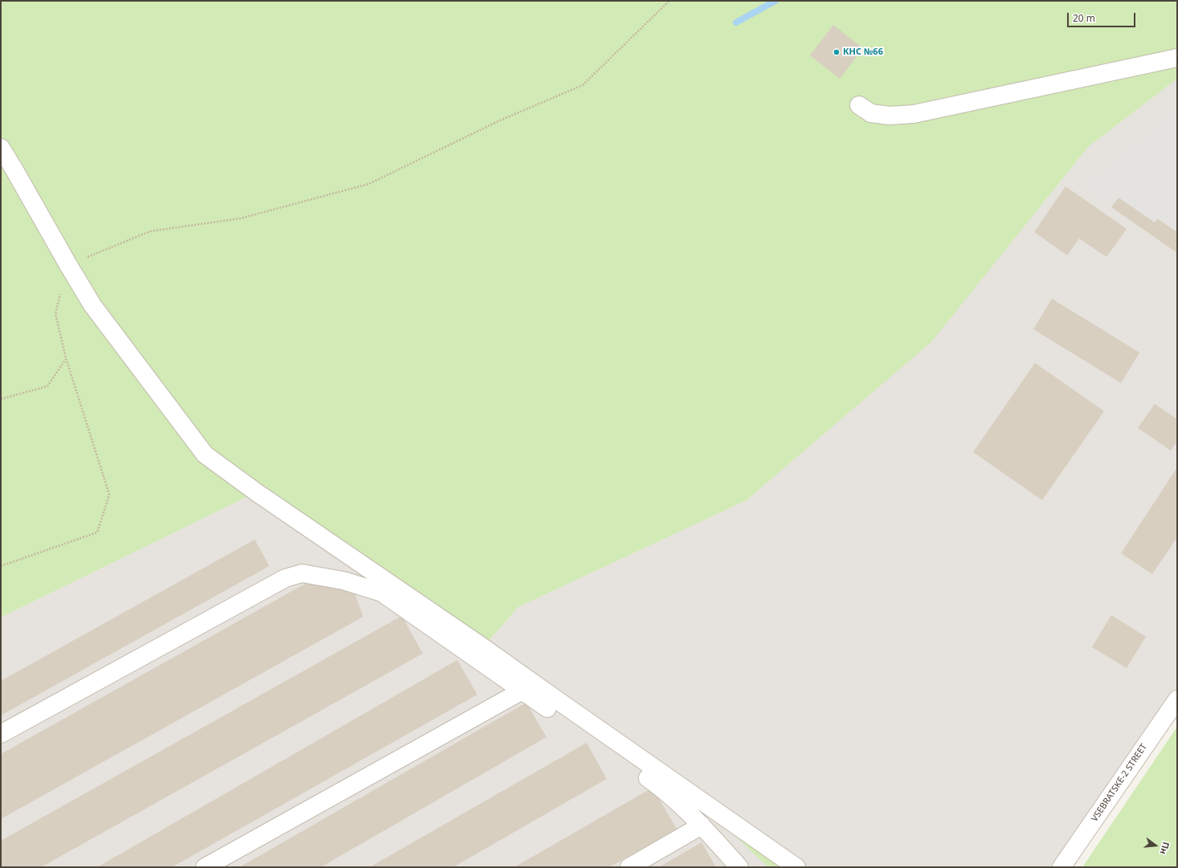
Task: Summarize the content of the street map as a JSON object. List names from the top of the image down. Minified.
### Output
{"streets":{"street":["VSEBRATSKE-2 STREET"]},"places":["КНС №66"],"scale_bar":"20 m","north":"right"}
